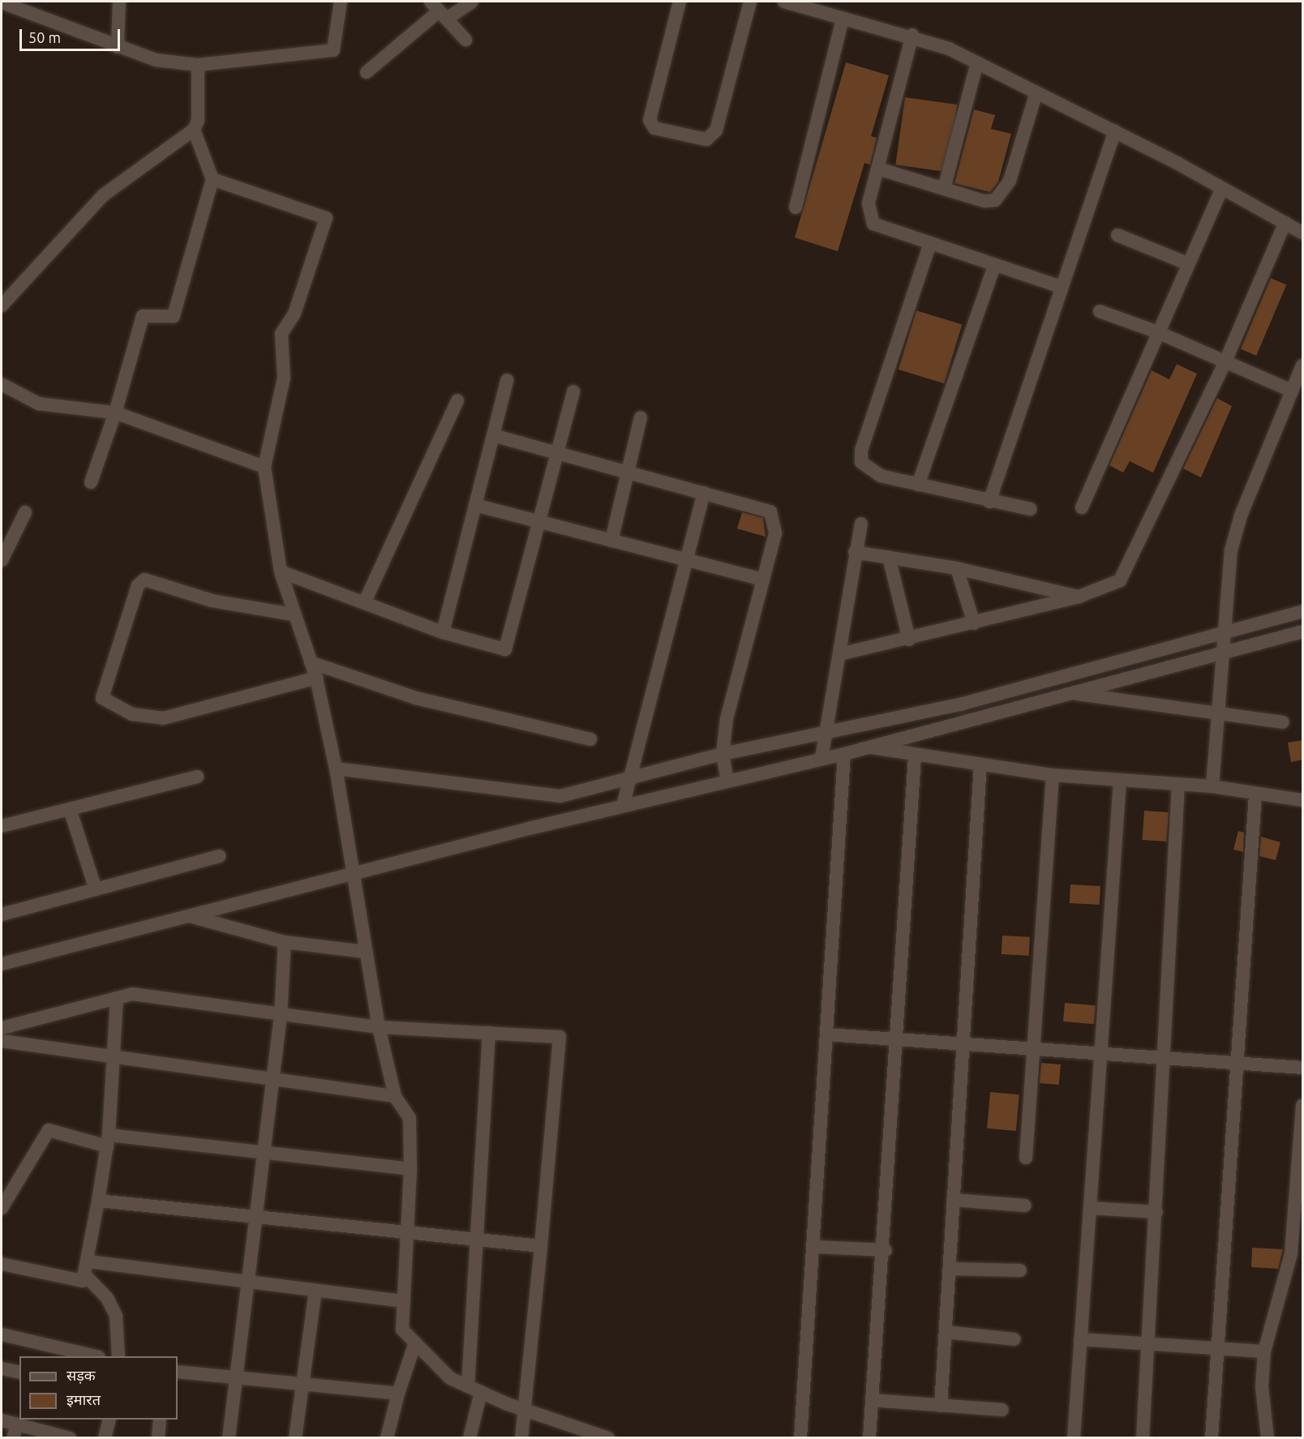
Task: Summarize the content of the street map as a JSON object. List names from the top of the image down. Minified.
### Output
{"legend":["सड़क","इमारत"],"scale_bar":"50 m"}
